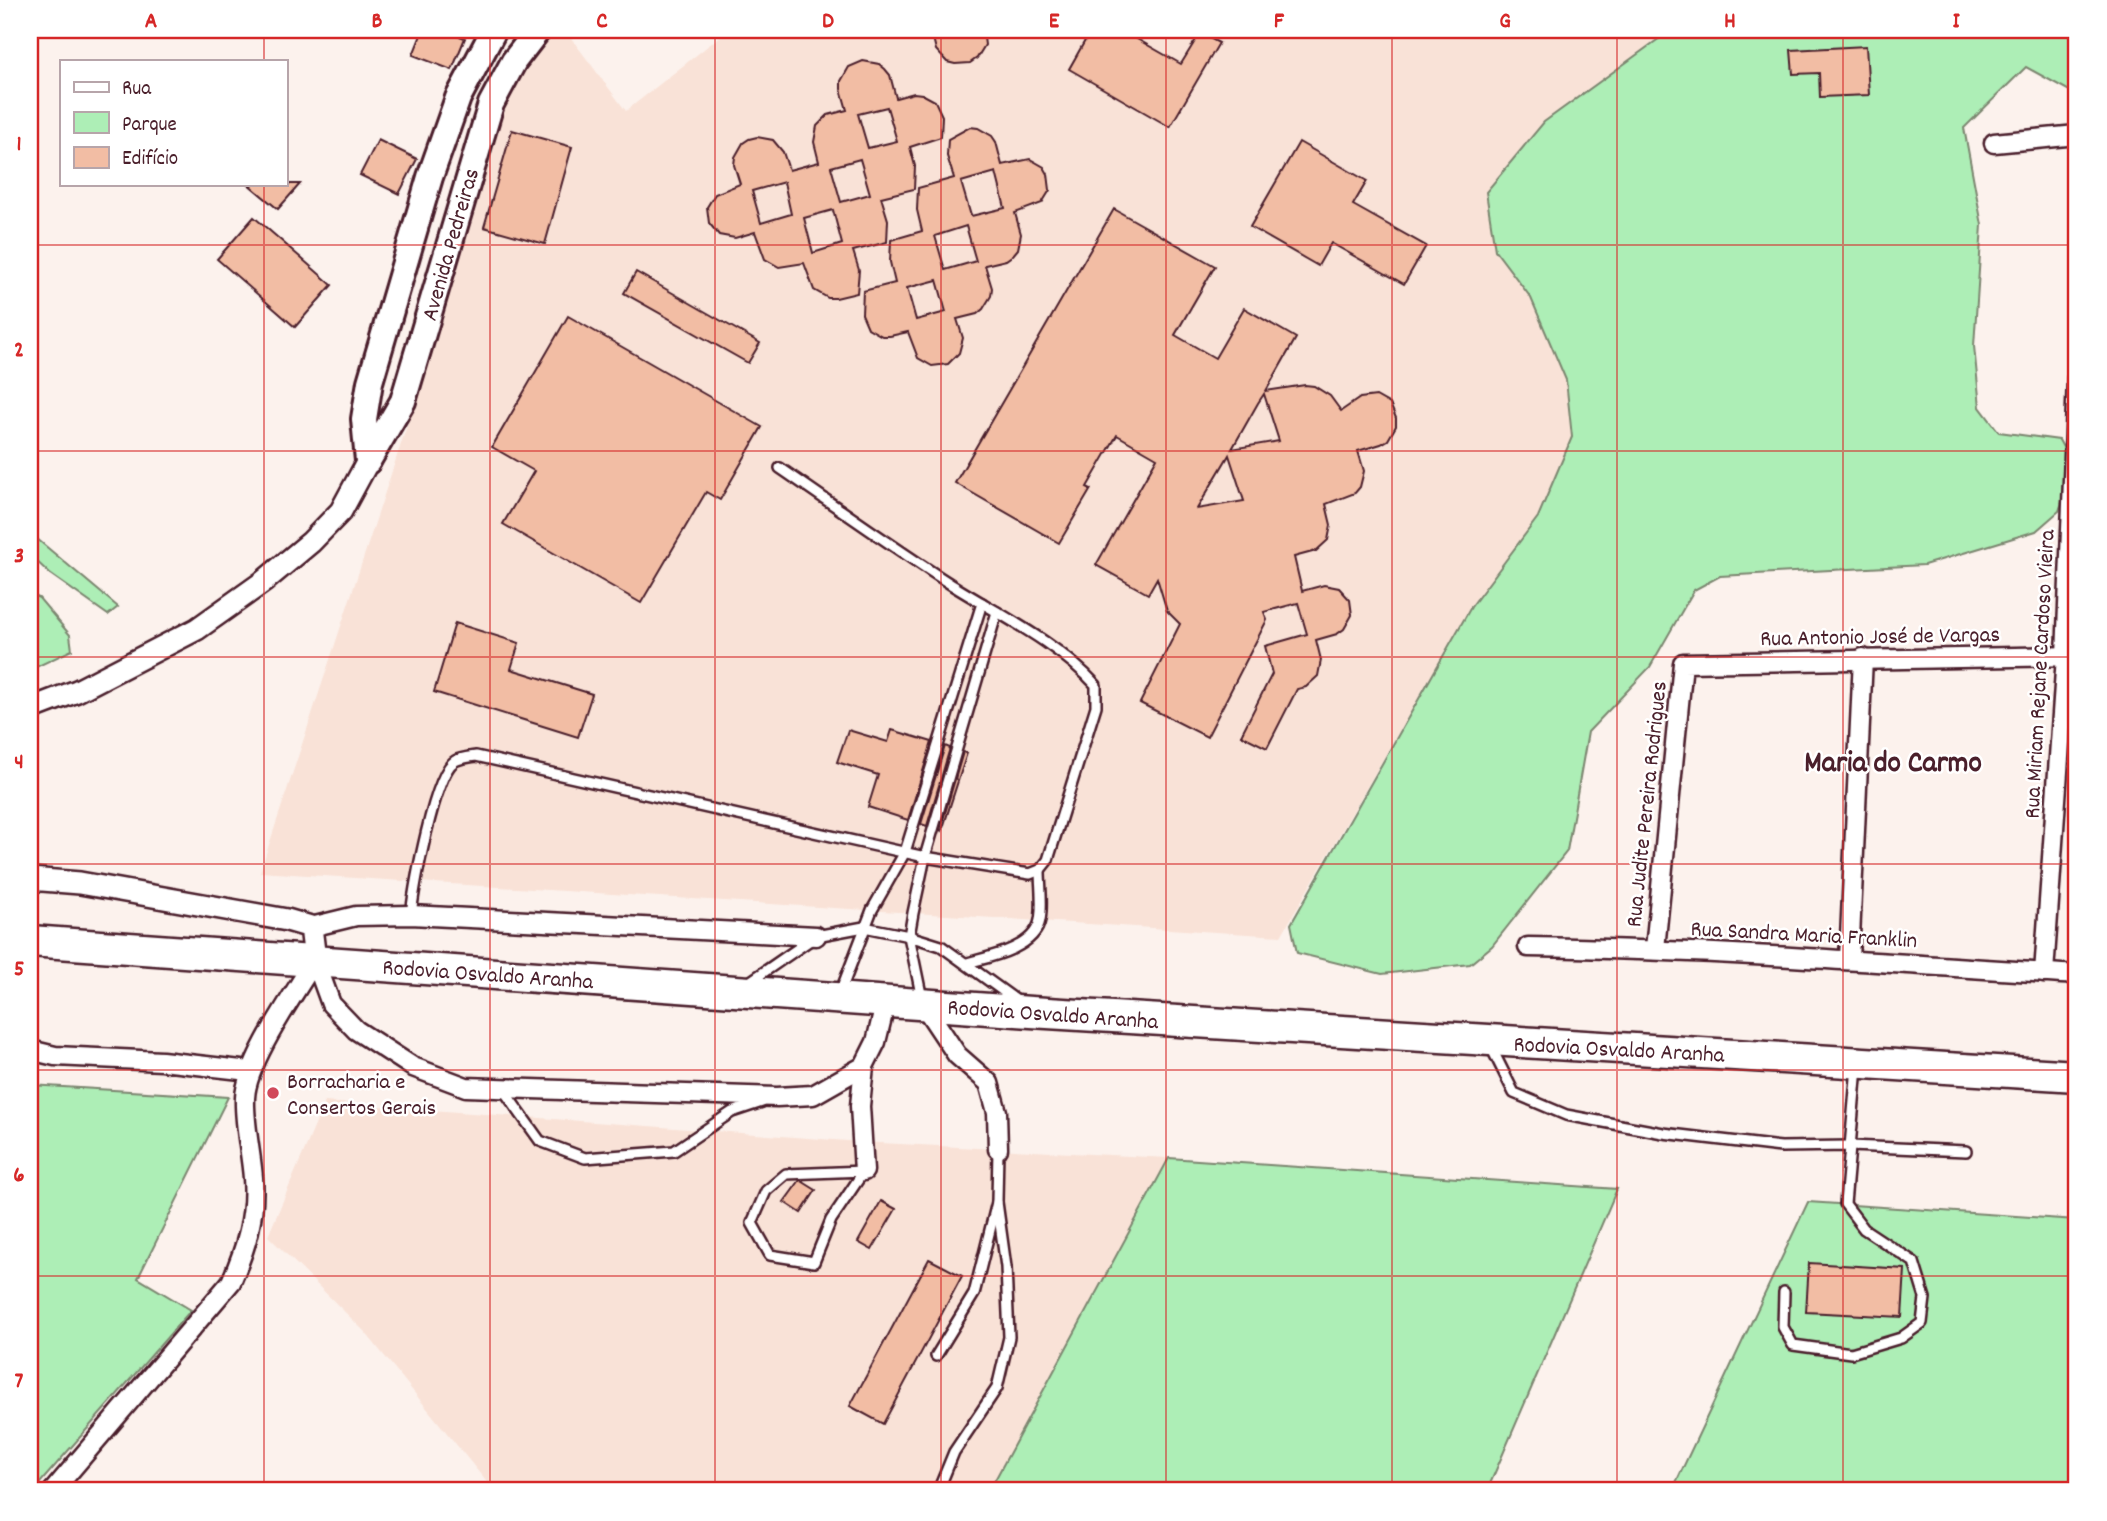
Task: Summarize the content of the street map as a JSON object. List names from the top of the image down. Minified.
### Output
{"streets":{"highway":["Rodovia Osvaldo Aranha"],"main road":["Avenida Pedreiras"],"street":["Rua Antonio José de Vargas","Rua Miriam Rejane Cardoso Vieira","Rua Judite Pereira Rodrigues","Rua Sandra Maria Franklin"]},"crossings":[["Rua Antonio José de Vargas","Rua Miriam Rejane Cardoso Vieira"],["Rua Antonio José de Vargas","Rua Judite Pereira Rodrigues"],["Rua Miriam Rejane Cardoso Vieira","Rua Sandra Maria Franklin"],["Rua Judite Pereira Rodrigues","Rua Sandra Maria Franklin"]],"districts":["Maria do Carmo"],"places":["Borracharia e Consertos Gerais"],"legend":["Rua","Parque","Edifício"],"grid":{"columns":["A","B","C","D","E","F","G","H","I"],"rows":["1","2","3","4","5","6","7"]}}
